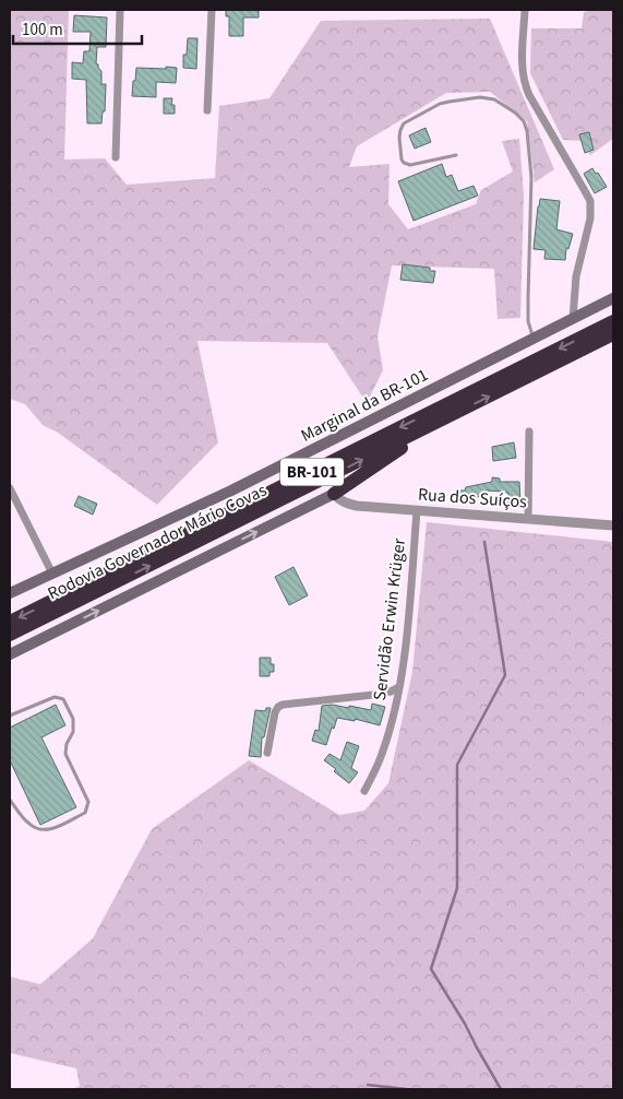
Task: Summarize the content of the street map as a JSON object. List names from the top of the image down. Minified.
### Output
{"streets":{"highway":["BR-101","Rodovia Governador Mário Covas"],"main road":["Marginal da BR-101"],"street":["Rua dos Suíços","Servidão Erwin Krüger"]},"crossings":[["Rua dos Suíços","Servidão Erwin Krüger"]],"scale_bar":"100 m"}
